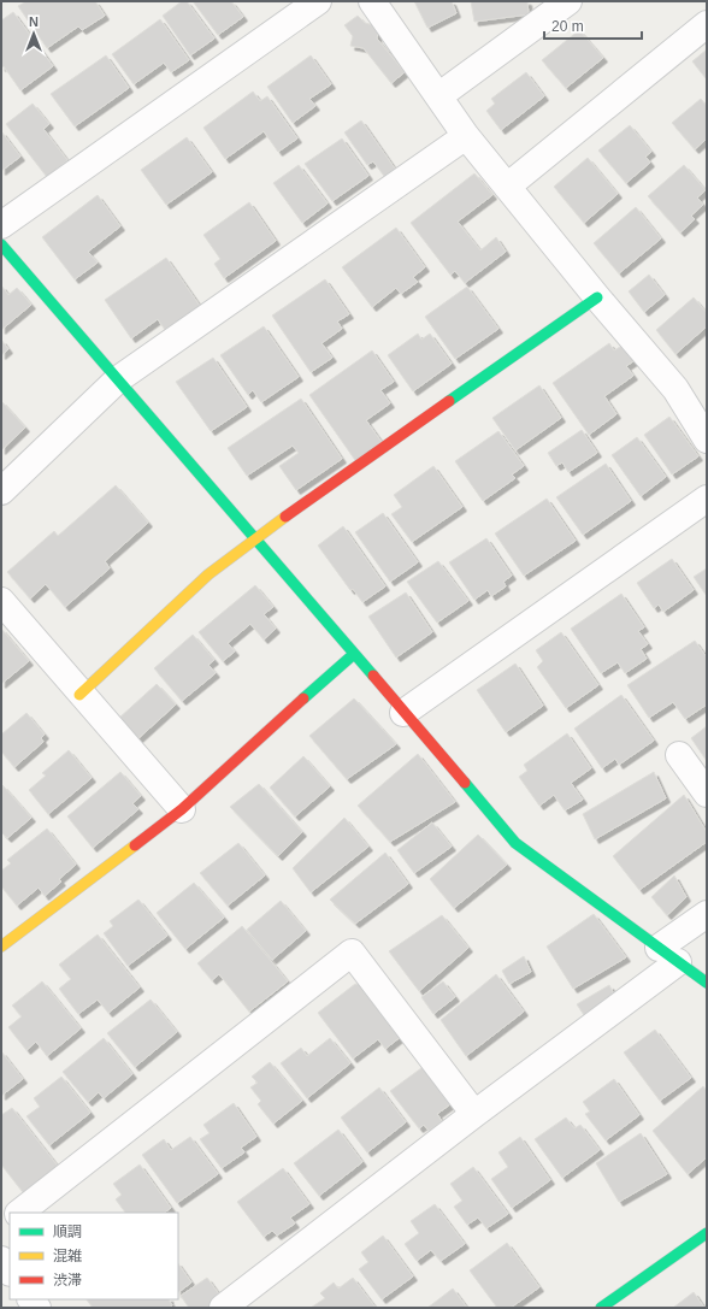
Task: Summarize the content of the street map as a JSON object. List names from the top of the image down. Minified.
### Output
{"legend":["順調","混雑","渋滞"],"scale_bar":"20 m","north":"top"}
